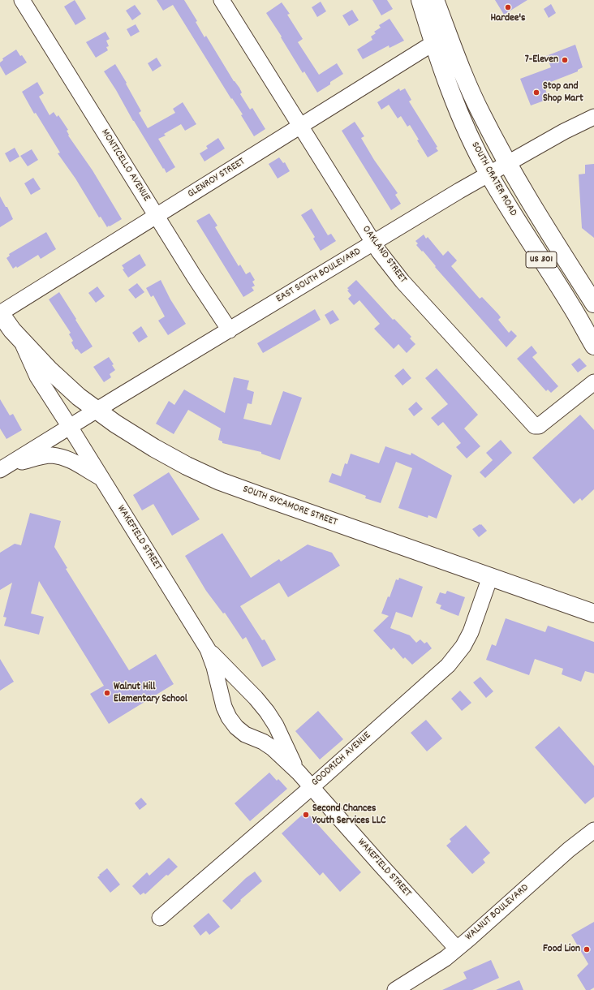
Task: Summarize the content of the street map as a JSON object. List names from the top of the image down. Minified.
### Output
{"streets":{"main road":["SOUTH CRATER ROAD","US 301","SOUTH SYCAMORE STREET"],"street":["MONTICELLO AVENUE","GLENROY STREET","OAKLAND STREET","EAST SOUTH BOULEVARD","WAKEFIELD STREET","GOODRICH AVENUE","WALNUT BOULEVARD"]},"crossings":[["MONTICELLO AVENUE","GLENROY STREET"],["MONTICELLO AVENUE","EAST SOUTH BOULEVARD"],["GLENROY STREET","SOUTH CRATER ROAD"],["GLENROY STREET","OAKLAND STREET"],["GLENROY STREET","SOUTH SYCAMORE STREET"],["SOUTH CRATER ROAD","EAST SOUTH BOULEVARD"],["OAKLAND STREET","EAST SOUTH BOULEVARD"],["EAST SOUTH BOULEVARD","SOUTH SYCAMORE STREET"],["EAST SOUTH BOULEVARD","WAKEFIELD STREET"],["SOUTH SYCAMORE STREET","WAKEFIELD STREET"],["SOUTH SYCAMORE STREET","GOODRICH AVENUE"],["WAKEFIELD STREET","GOODRICH AVENUE"],["WAKEFIELD STREET","WALNUT BOULEVARD"]],"places":["Hardee's","7-Eleven","Stop and Shop Mart","Walnut Hill Elementary School","Second Chances Youth Services LLC","Food Lion"]}
